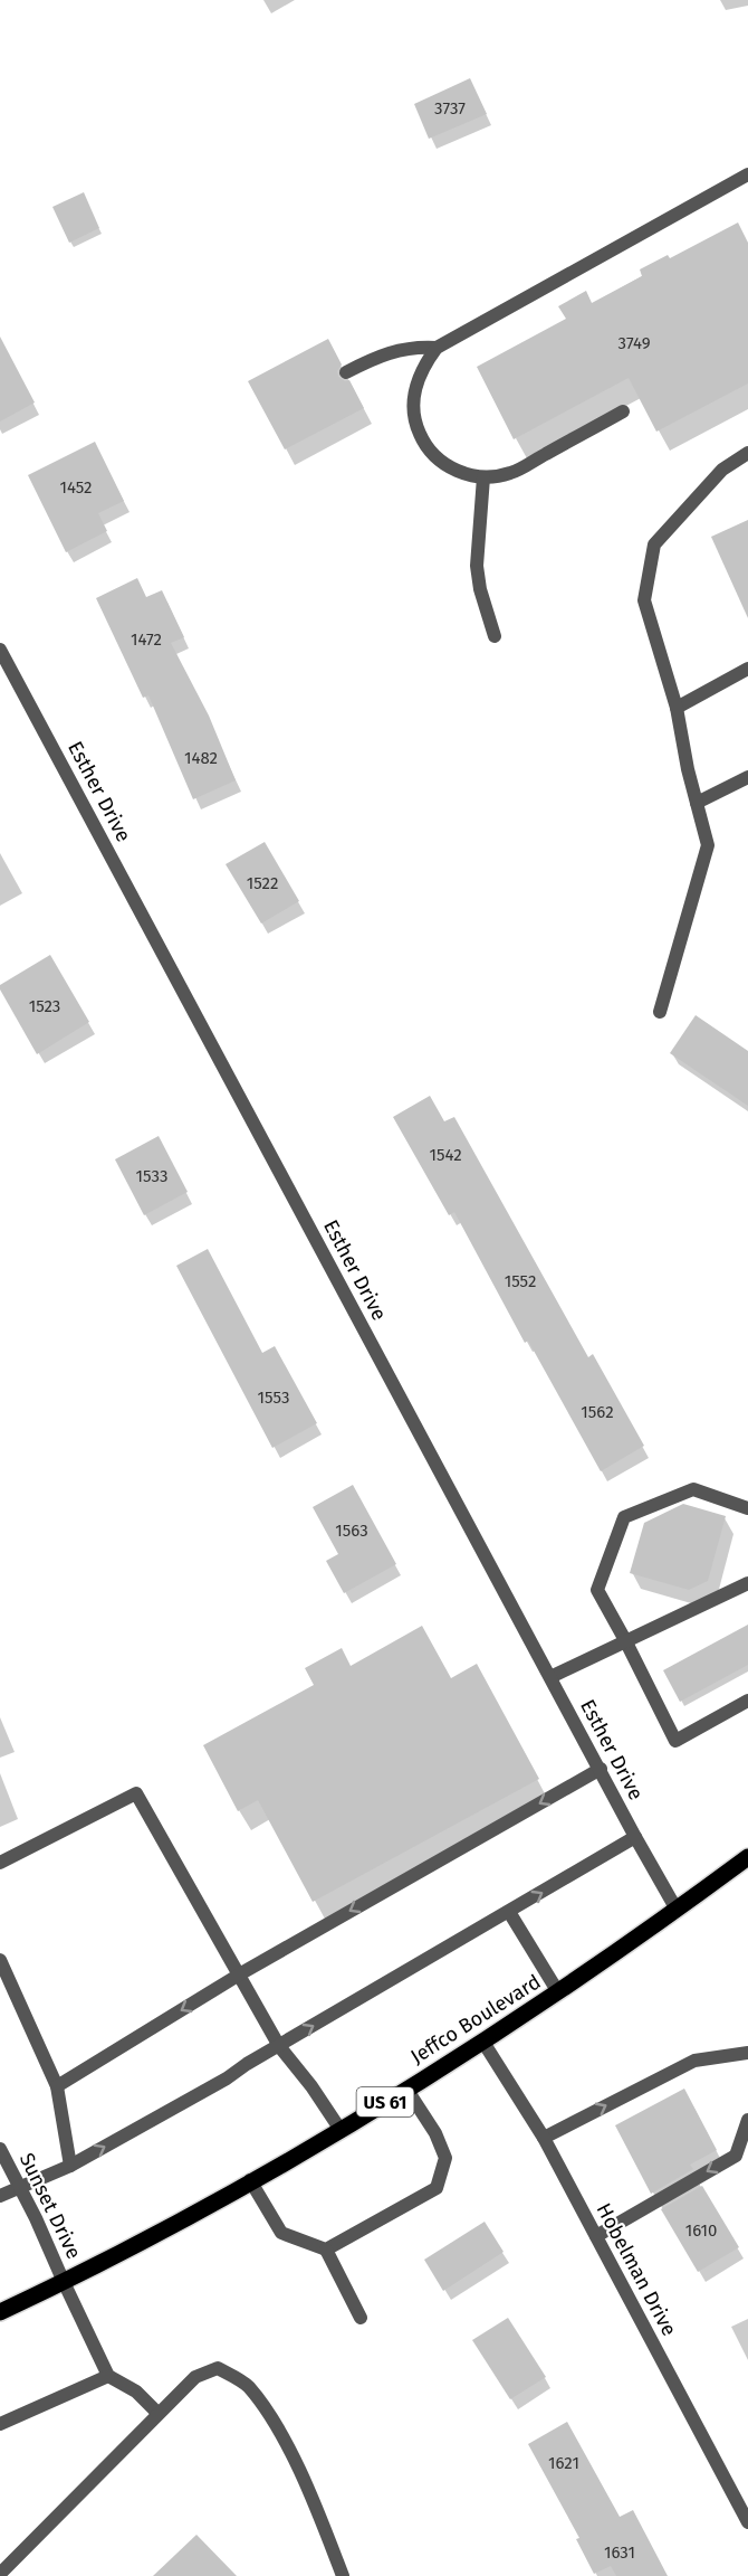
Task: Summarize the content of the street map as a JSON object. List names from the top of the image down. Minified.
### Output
{"streets":{"main road":["Jeffco Boulevard","US 61"],"street":["Esther Drive","Sunset Drive","Hobelman Drive"]},"crossings":[["Esther Drive","Jeffco Boulevard"],["Jeffco Boulevard","Sunset Drive"],["Jeffco Boulevard","Hobelman Drive"]],"house_numbers":["3737","3749","1452","1472","1482","1522","1523","1542","1533","1552","1553","1562","1563","1610","1621","1631"]}
